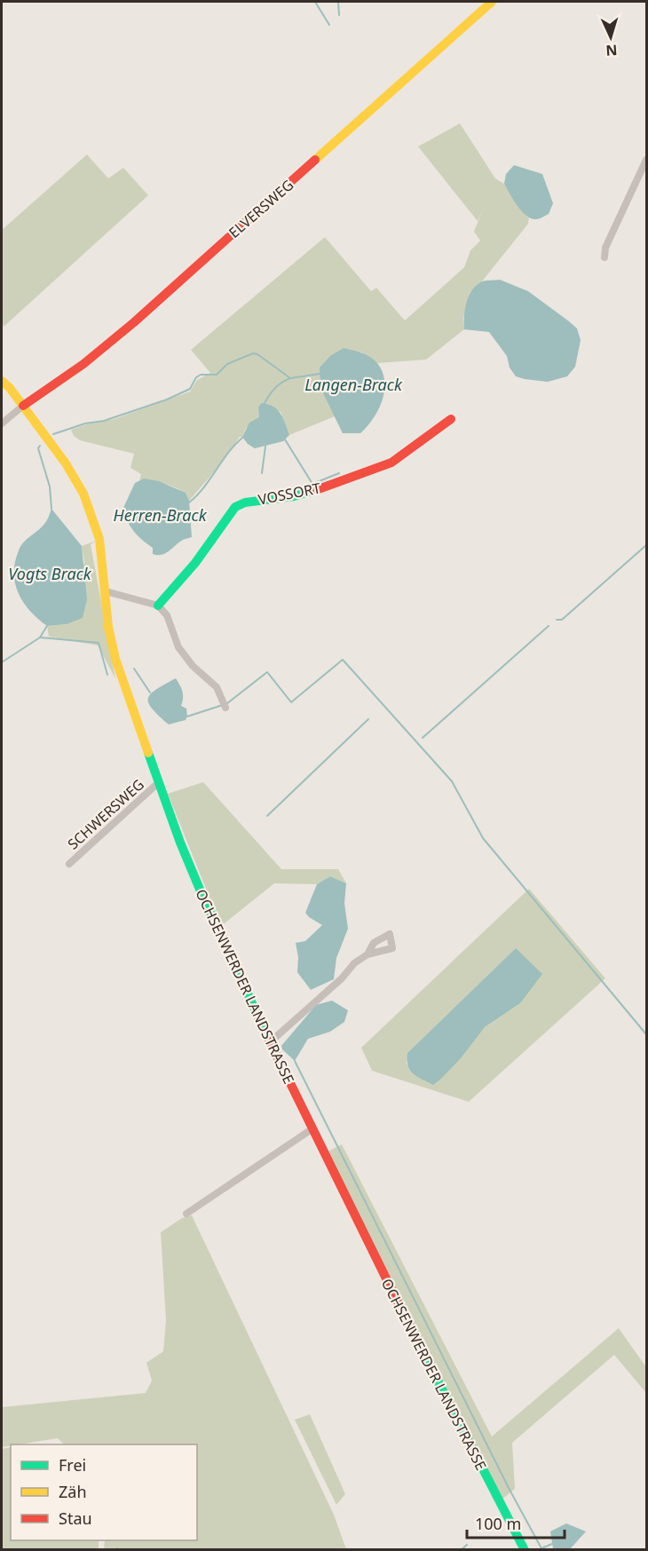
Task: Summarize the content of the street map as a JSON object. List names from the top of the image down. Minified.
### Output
{"streets":{"street":["ELVERSWEG","VOSSORT","SCHWERSWEG","OCHSENWERDER LANDSTRASSE"]},"crossings":[["ELVERSWEG","OCHSENWERDER LANDSTRASSE"],["SCHWERSWEG","OCHSENWERDER LANDSTRASSE"]],"water":["Langen-Brack","Herren-Brack","Vogts Brack"],"legend":["Frei","Zäh","Stau"],"scale_bar":"100 m","north":"bottom"}
